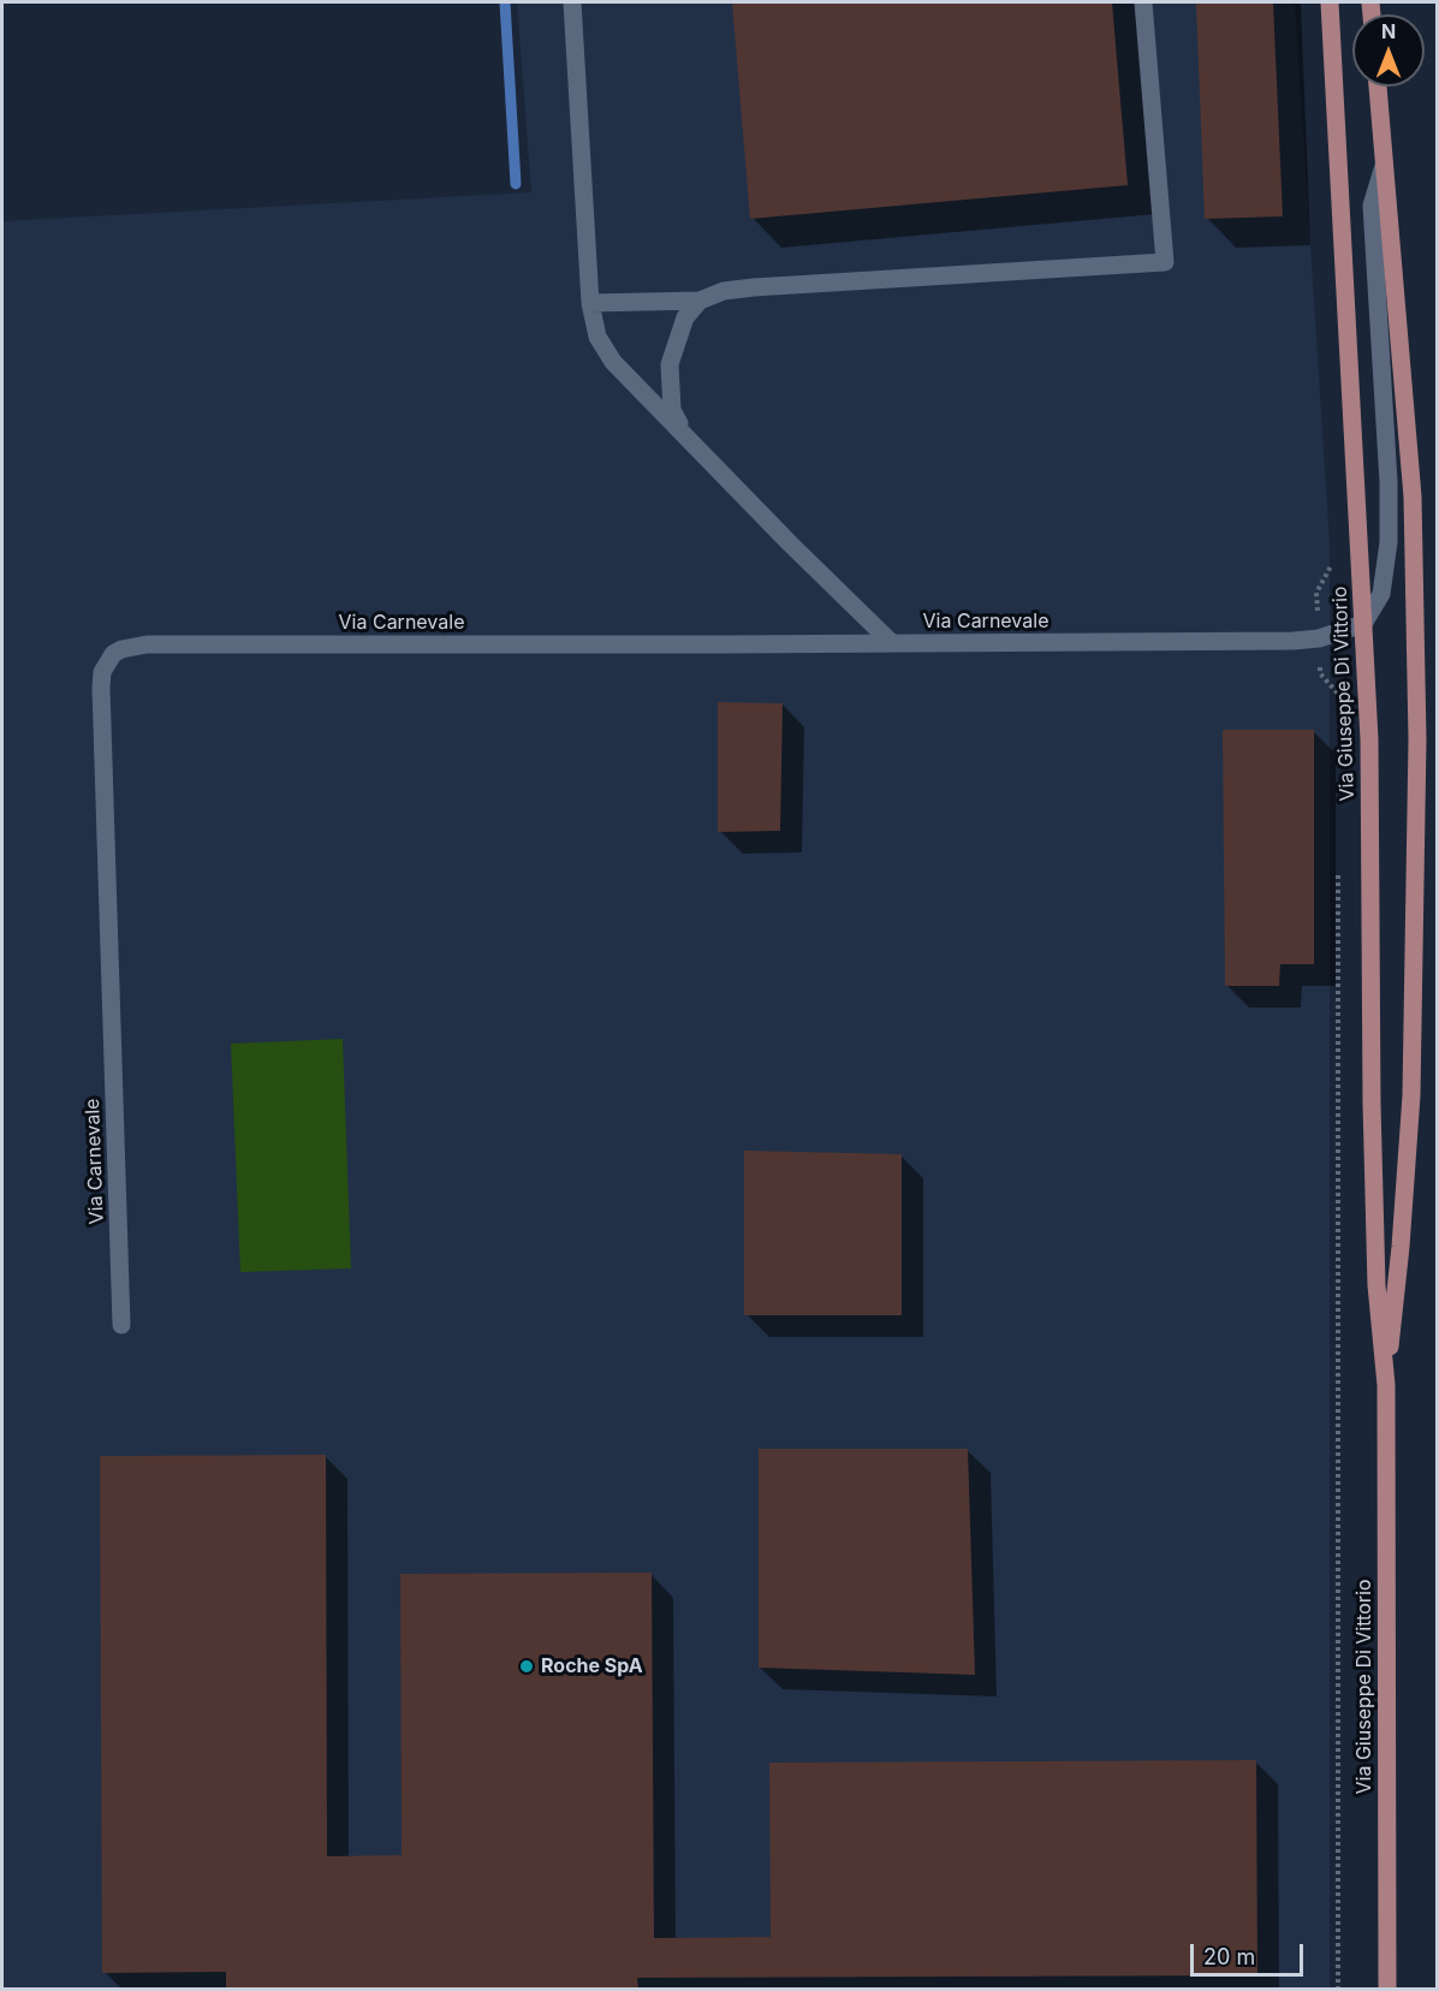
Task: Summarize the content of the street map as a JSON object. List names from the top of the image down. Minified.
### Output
{"streets":{"main road":["Via Giuseppe Di Vittorio"],"lane":["Via Carnevale"]},"crossings":[["Via Carnevale","Via Giuseppe Di Vittorio"]],"places":["Roche SpA"],"scale_bar":"20 m","north":"top"}
